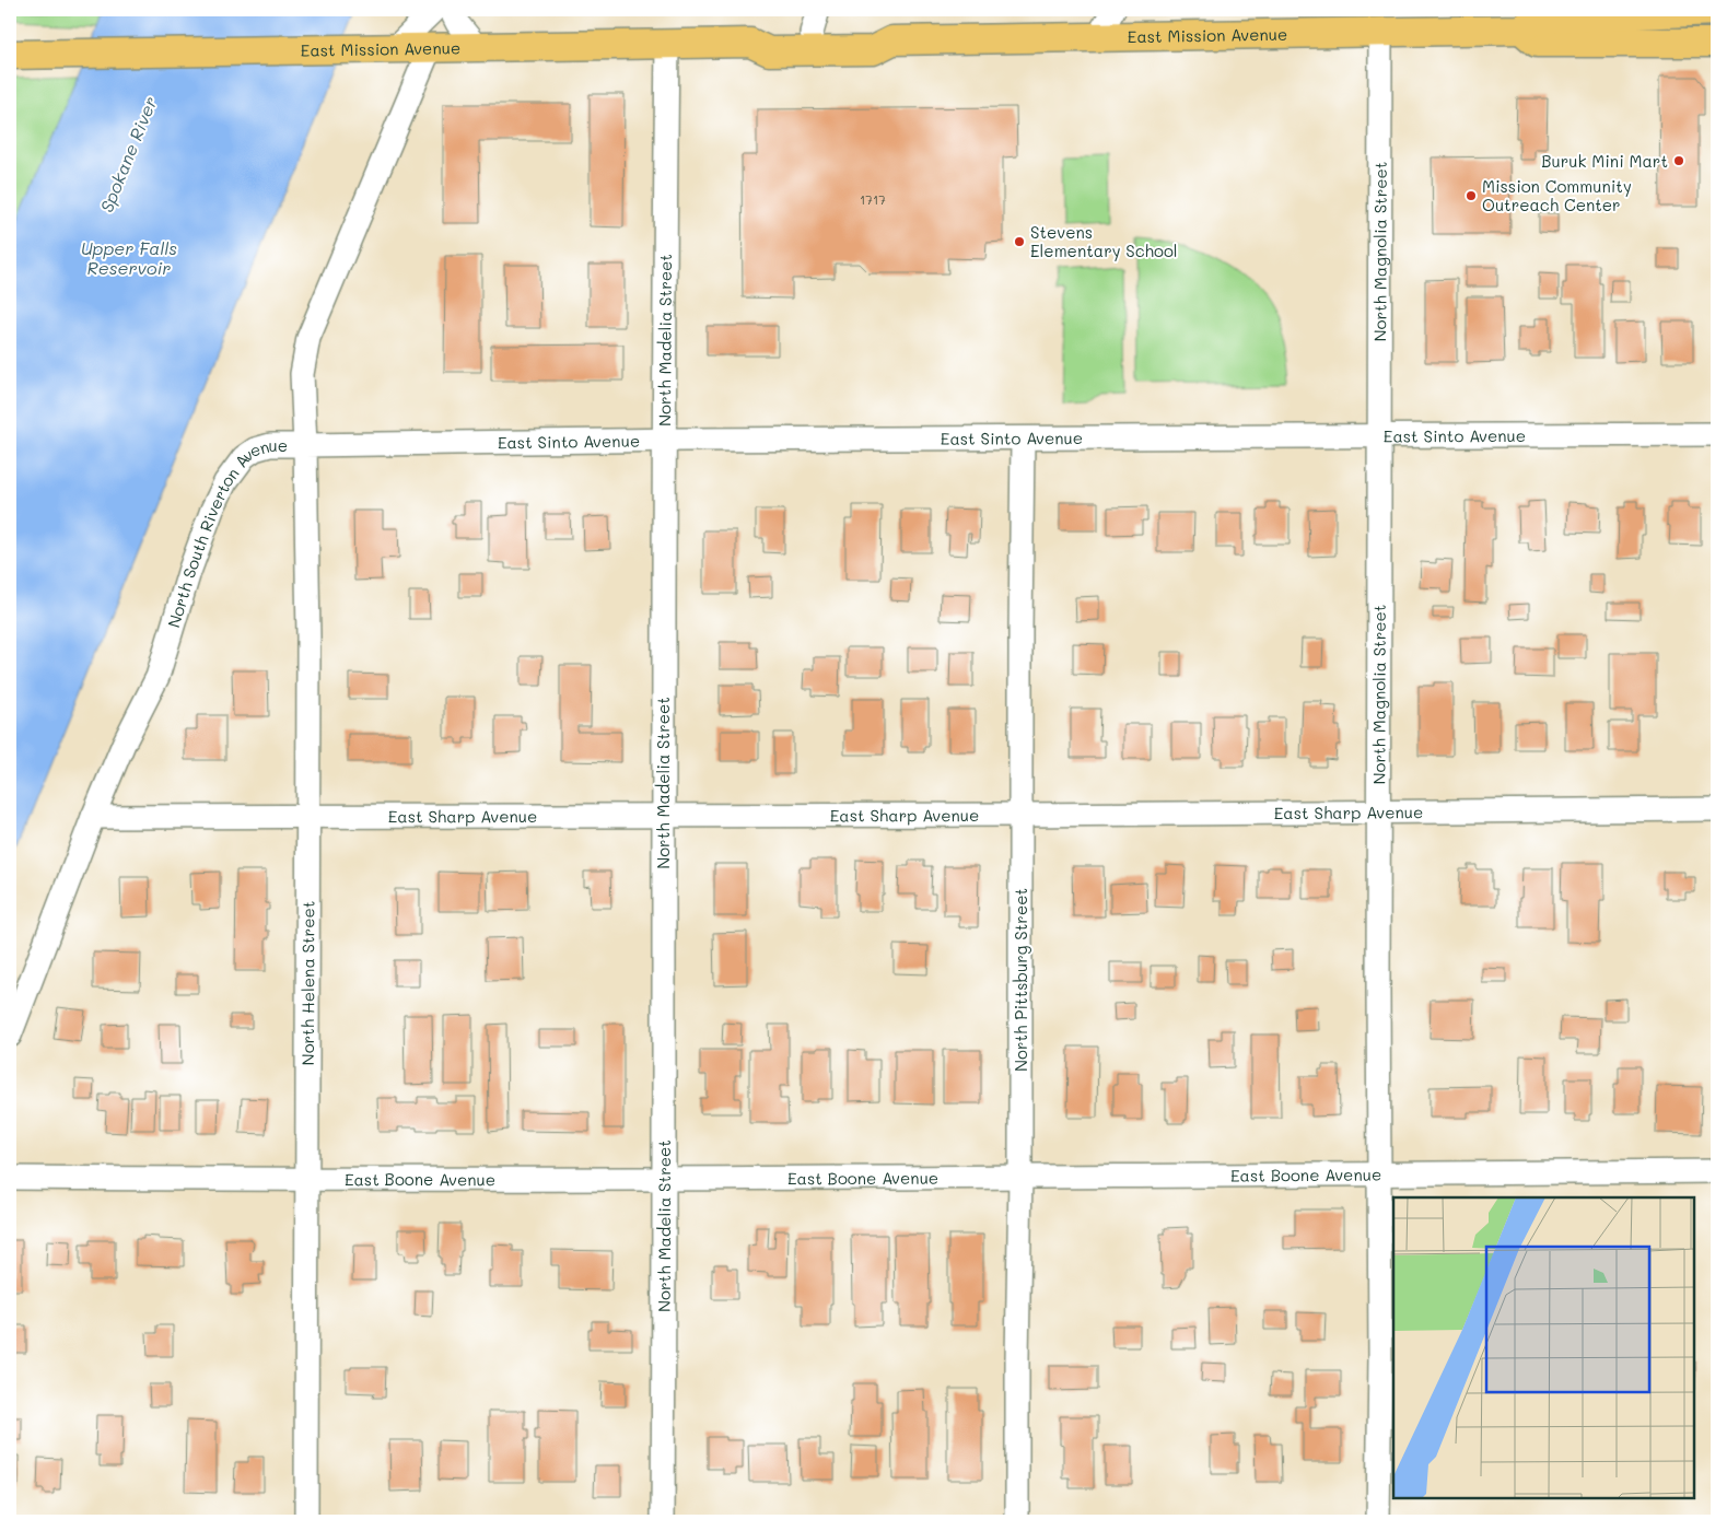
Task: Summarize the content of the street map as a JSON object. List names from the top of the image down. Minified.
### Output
{"streets":{"main road":["East Mission Avenue"],"street":["North Magnolia Street","North Madelia Street","East Sinto Avenue","North South Riverton Avenue","East Sharp Avenue","North Pittsburg Street","North Helena Street","East Boone Avenue"]},"crossings":[["East Mission Avenue","North Magnolia Street"],["East Mission Avenue","North Madelia Street"],["East Mission Avenue","North South Riverton Avenue"],["North Magnolia Street","East Sinto Avenue"],["North Magnolia Street","East Sharp Avenue"],["North Magnolia Street","East Boone Avenue"],["North Madelia Street","East Sinto Avenue"],["North Madelia Street","East Sharp Avenue"],["North Madelia Street","East Boone Avenue"],["East Sinto Avenue","North South Riverton Avenue"],["East Sinto Avenue","North Pittsburg Street"],["East Sinto Avenue","North Helena Street"],["North South Riverton Avenue","East Sharp Avenue"],["North South Riverton Avenue","North Helena Street"],["East Sharp Avenue","North Pittsburg Street"],["East Sharp Avenue","North Helena Street"],["North Pittsburg Street","East Boone Avenue"],["North Helena Street","East Boone Avenue"]],"water":["Spokane River","Upper Falls Reservoir"],"places":["Buruk Mini Mart","Mission Community Outreach Center","Stevens Elementary School"],"house_numbers":["1717"]}
